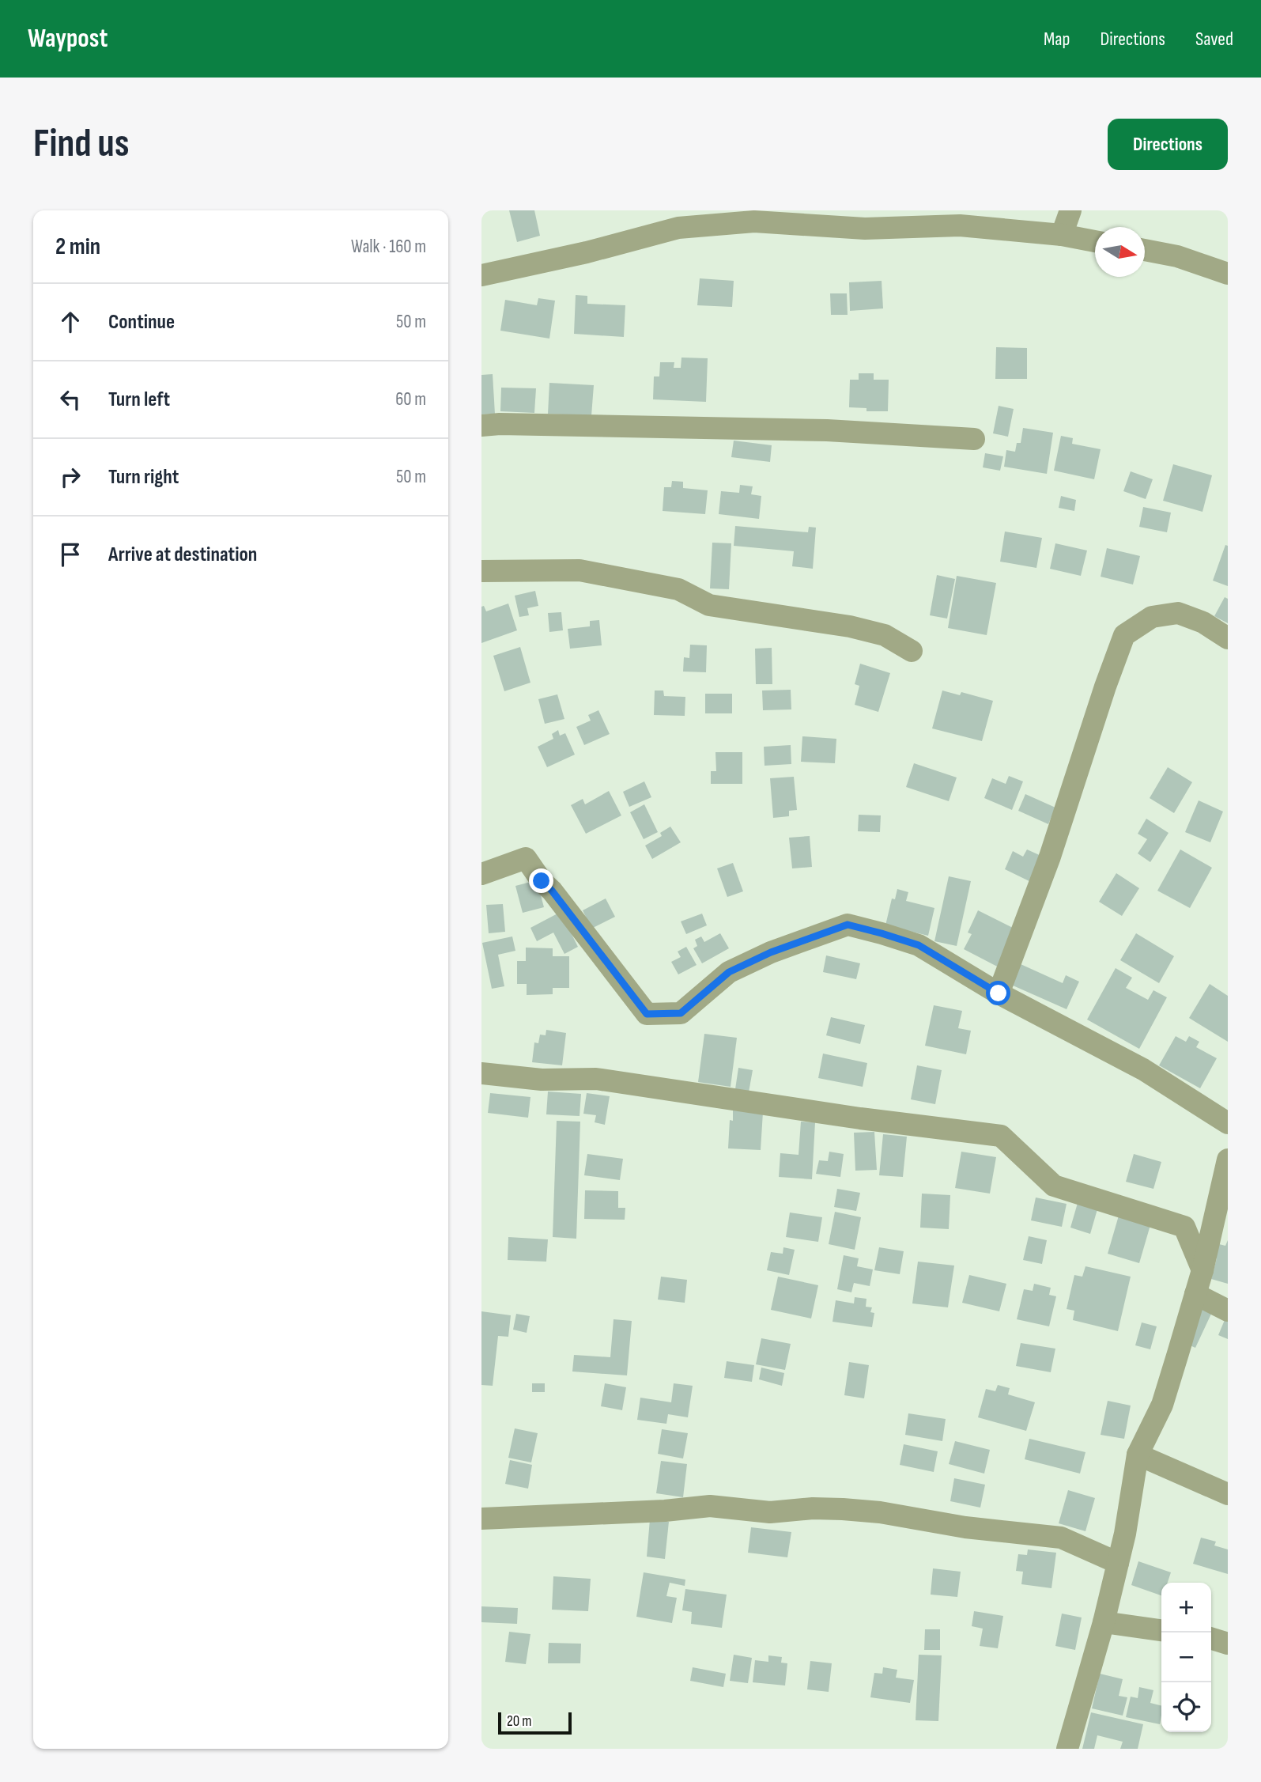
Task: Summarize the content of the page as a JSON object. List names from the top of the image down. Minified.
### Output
{"scale_bar":"20 m","north":"right","page":{"header":"Waypost","nav":["Map","Directions","Saved"],"buttons":"Directions","title":"Find us","heading":["2 min","Walk · 160 m"],"list":[["Continue","50 m"],["Turn left","60 m"],["Turn right","50 m"],"Arrive at destination"],"map_buttons":["+","−"],"scale":"20 m"}}
